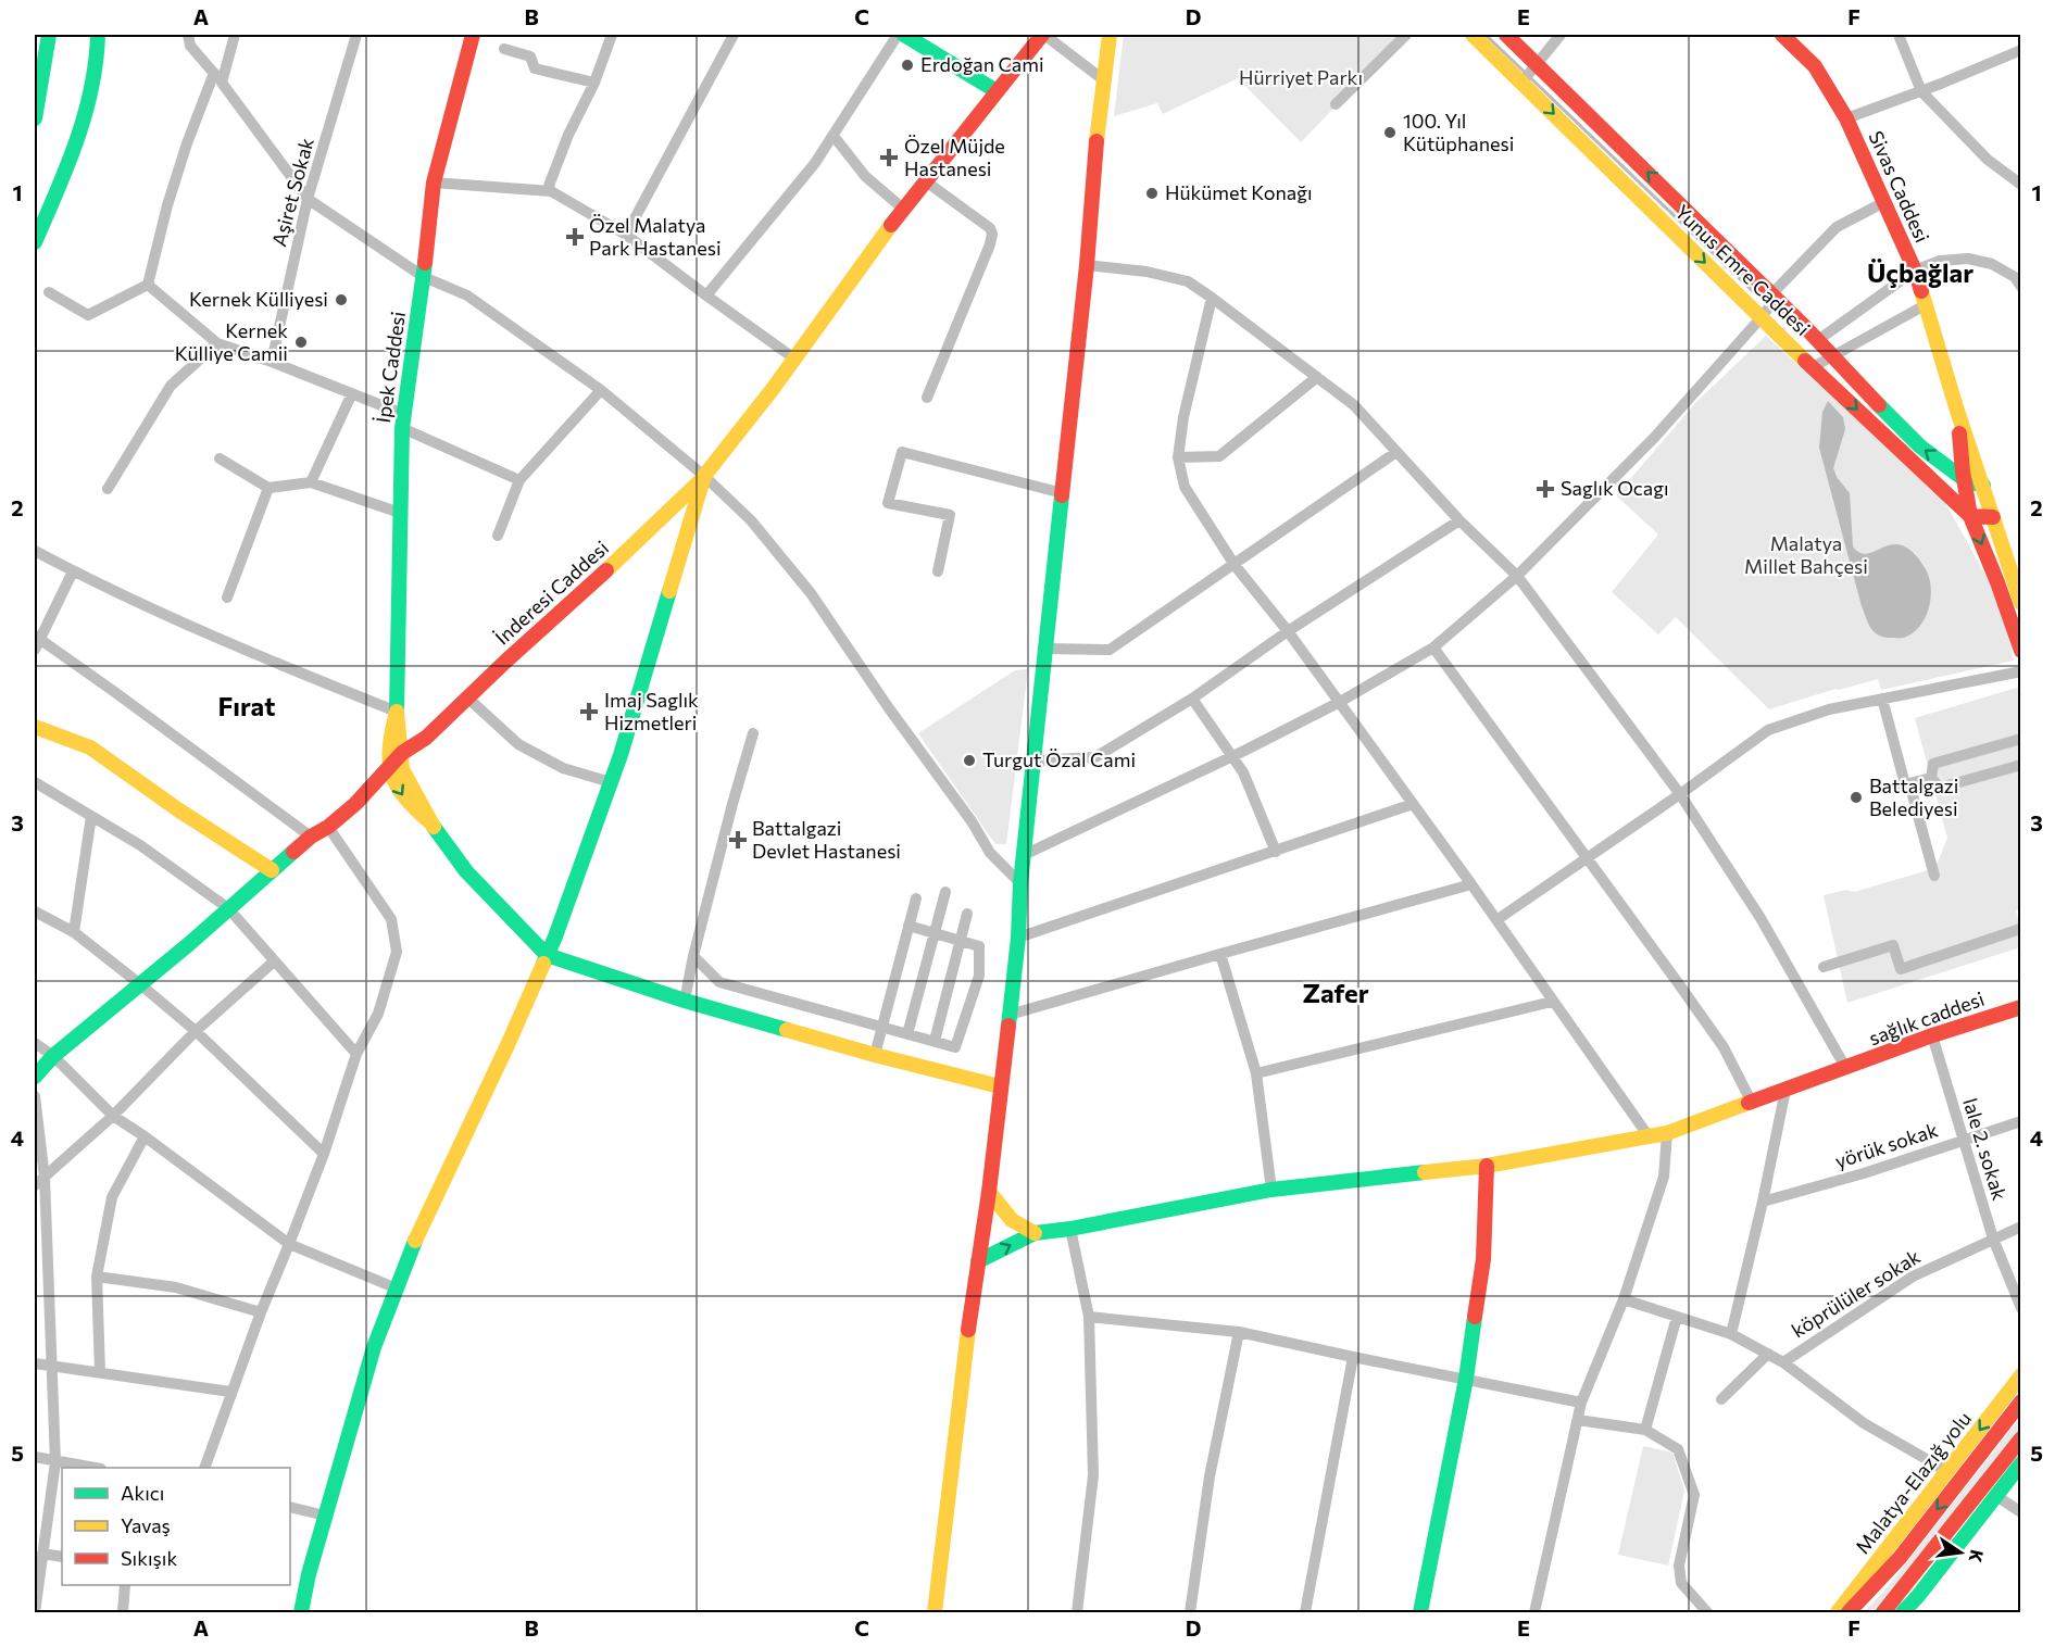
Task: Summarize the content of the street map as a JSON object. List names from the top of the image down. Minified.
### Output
{"streets":{"main road":["Sivas Caddesi","Yunus Emre Caddesi","İpek Caddesi","İnderesi Caddesi","sağlık caddesi","Malatya-Elazığ yolu"],"street":["Aşiret Sokak","yörük sokak","lale 2. sokak","köprülüler sokak"]},"crossings":[["sağlık caddesi","lale 2. sokak"],["yörük sokak","lale 2. sokak"],["lale 2. sokak","köprülüler sokak"]],"districts":["Üçbağlar","Fırat","Zafer"],"parks":["Hürriyet Parkı","Malatya Millet Bahçesi"],"places":{"other":["Erdoğan Cami","100. Yıl Kütüphanesi","Hükümet Konağı","Kernek Külliyesi","Kernek Külliye Camii","Turgut Özal Cami","Battalgazi Belediyesi"],"health":["Özel Müjde Hastanesi","Özel Malatya Park Hastanesi","Saglık Ocagı","Imaj Saglık Hizmetleri","Battalgazi Devlet Hastanesi"]},"legend":["Akıcı","Yavaş","Sıkışık"],"north":"right","grid":{"columns":["A","B","C","D","E","F"],"rows":["1","2","3","4","5"]}}
